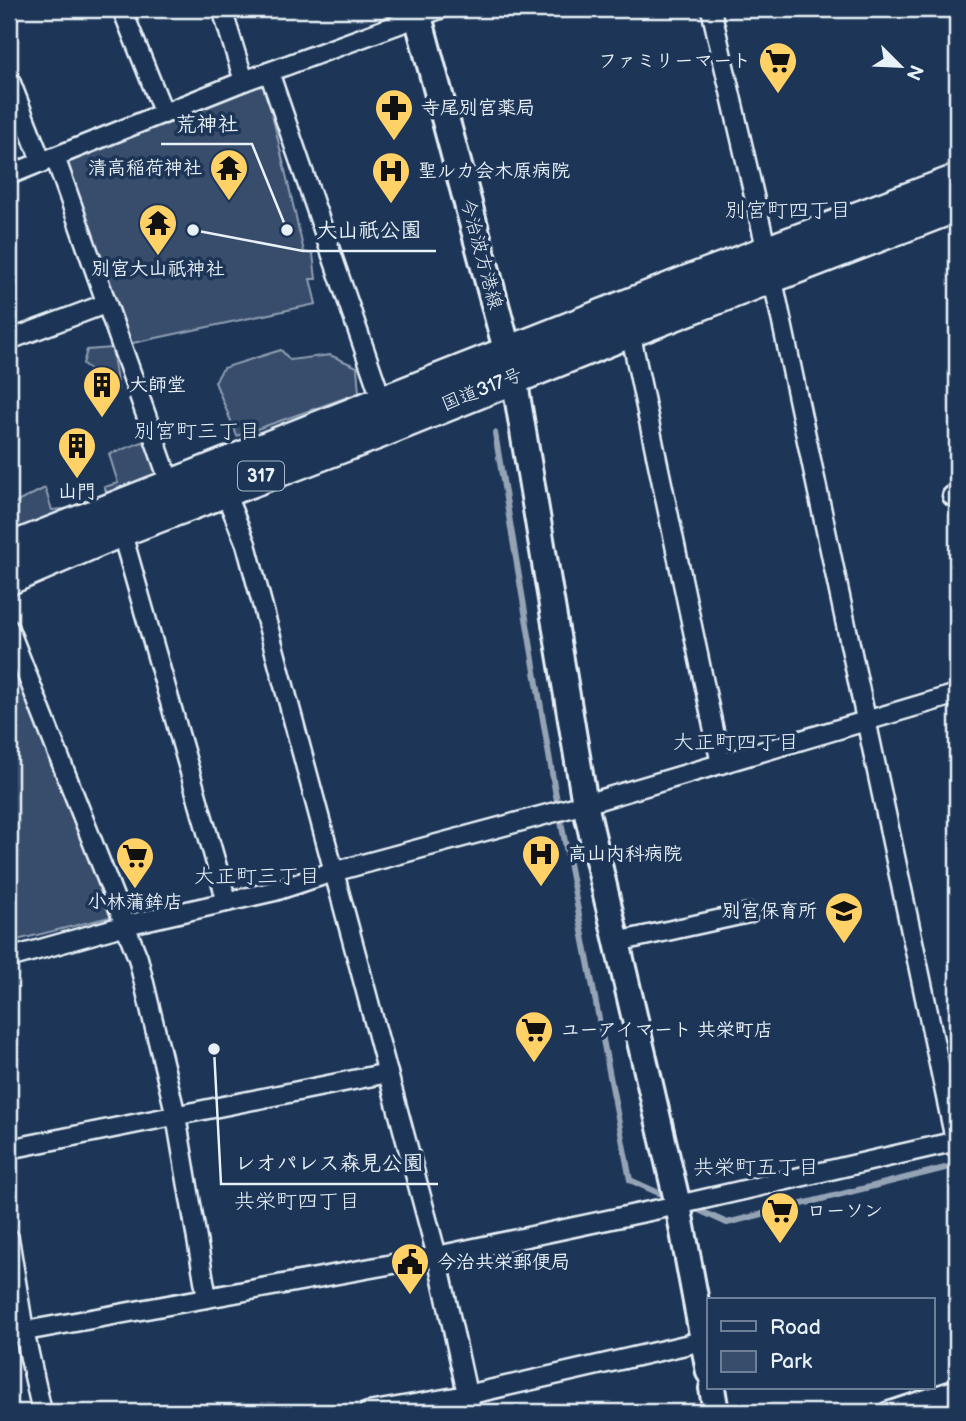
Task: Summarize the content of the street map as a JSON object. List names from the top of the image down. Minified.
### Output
{"streets":{"highway":["国道317号","317"],"main road":["今治波方港線"]},"crossings":[["今治波方港線","国道317号"]],"districts":["別宮町四丁目","別宮町三丁目","大正町四丁目","大正町三丁目","共栄町五丁目","共栄町四丁目"],"places":{"supermarket":["ファミリーマート","小林蒲鉾店","ユーアイマート 共栄町店","ローソン"],"pharmacy":["寺尾別宮薬局"],"temple":["清高稲荷神社","別宮大山祇神社"],"hospital":["聖ルカ会木原病院","高山内科病院"],"other":["大山祇公園","荒神社","レオパレス森見公園"],"building":["大師堂","山門"],"school or university":["別宮保育所"],"public building":["今治共栄郵便局"]},"legend":["Road","Park"],"north":"bottom right"}
